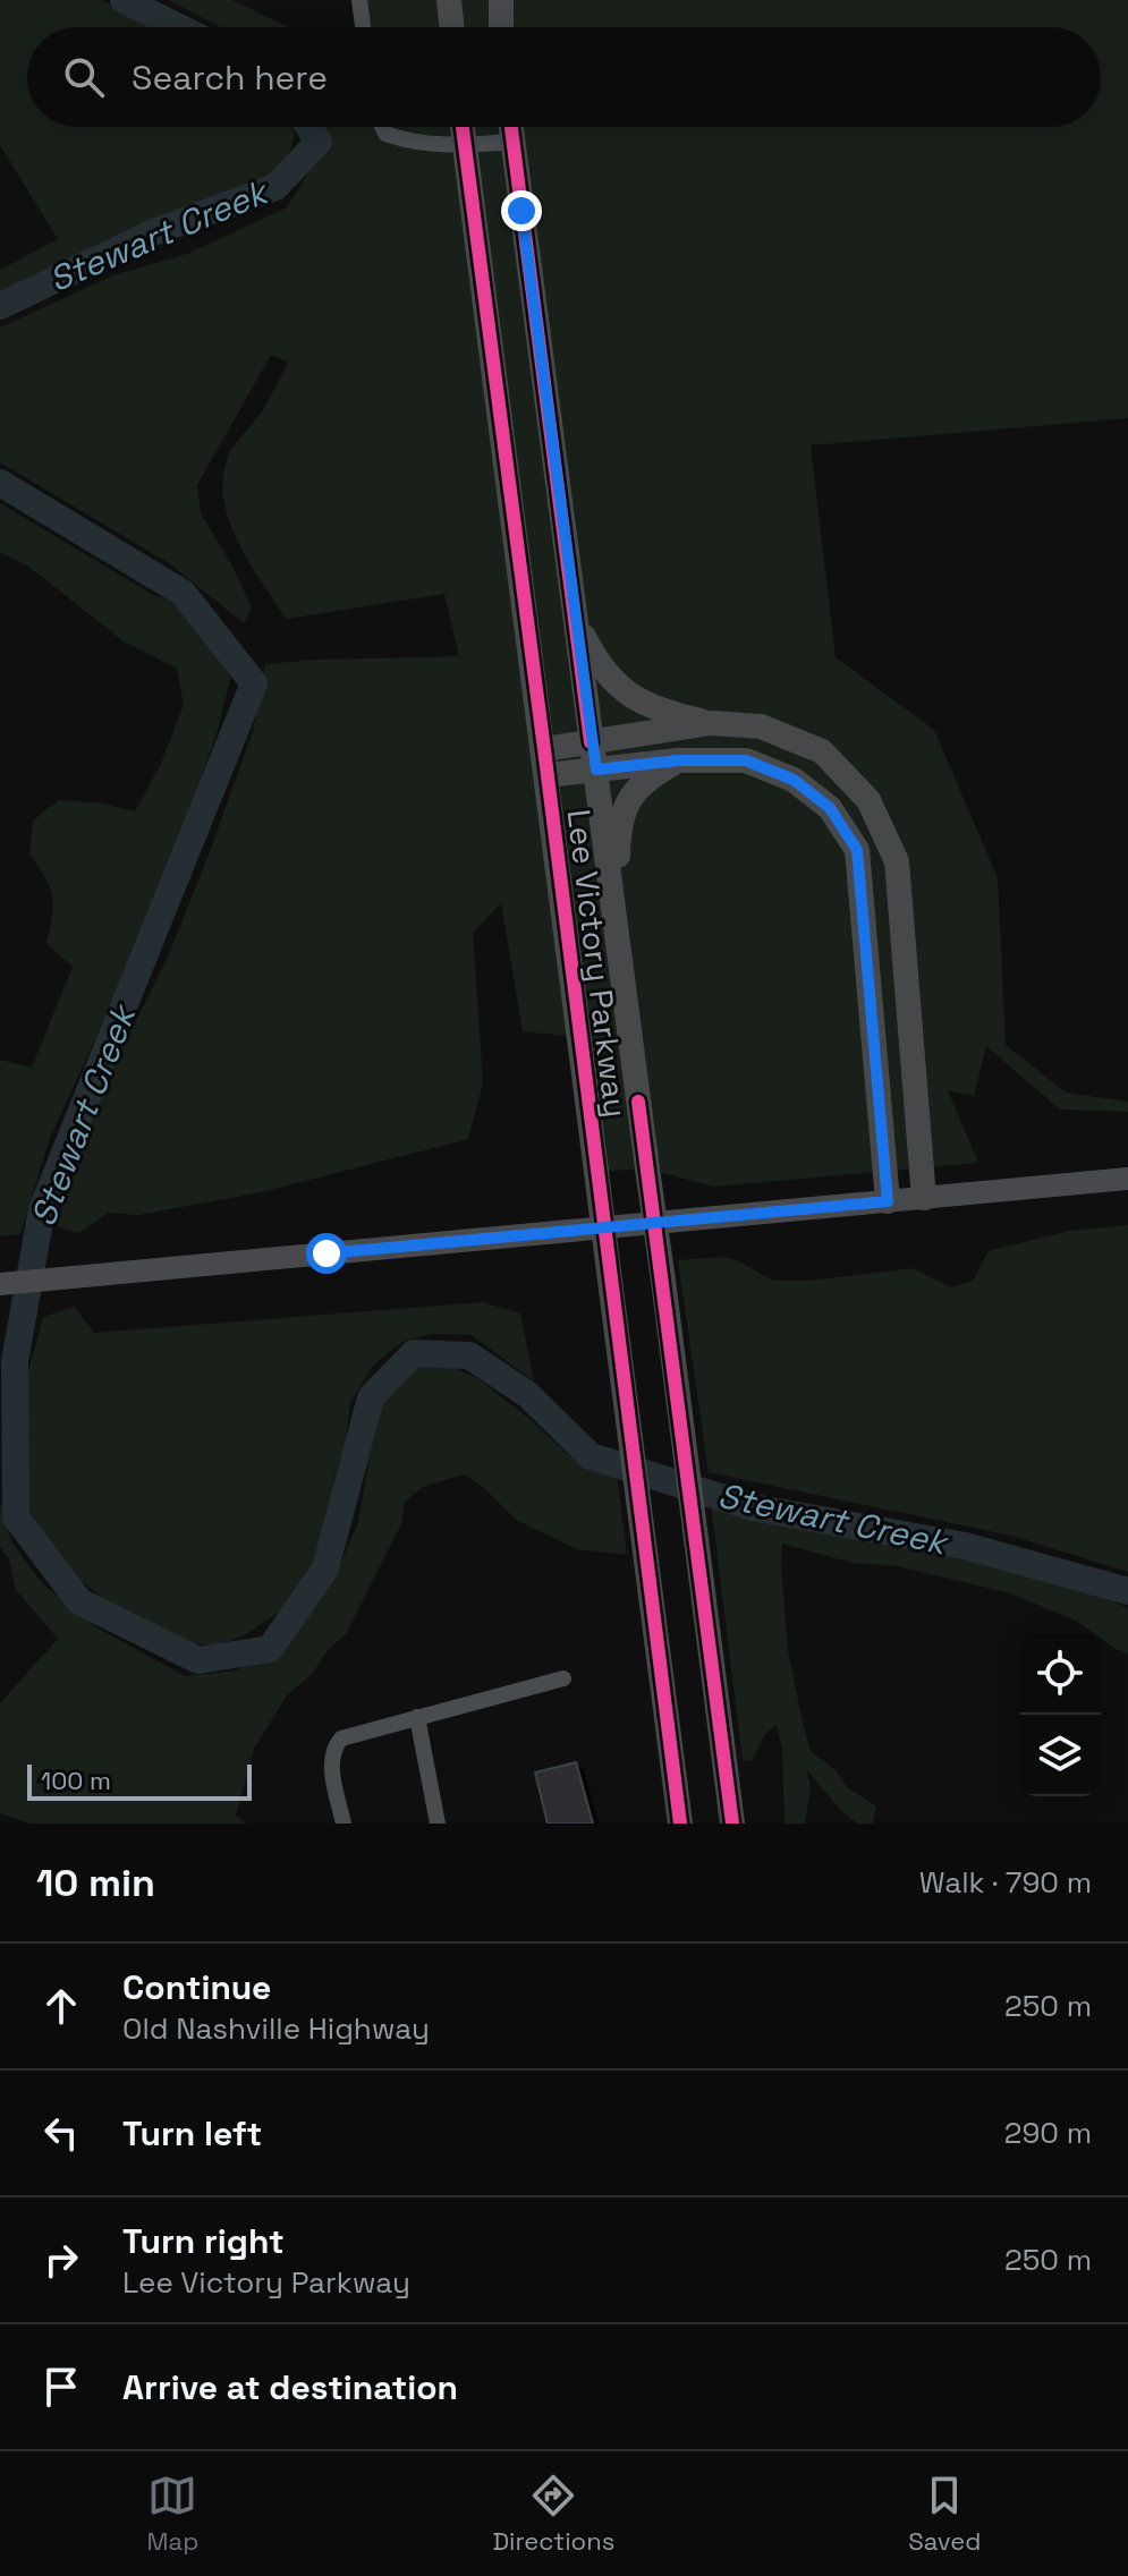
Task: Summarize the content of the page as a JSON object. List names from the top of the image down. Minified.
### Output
{"streets":{"main road":["Lee Victory Parkway"]},"water":["Stewart Creek"],"scale_bar":"100 m","page":{"search":"Search here","scale":"100 m","heading":["10 min","Walk · 790 m"],"list":[["Continue","Old Nashville Highway","250 m"],["Turn left","290 m"],["Turn right","Lee Victory Parkway","250 m"],"Arrive at destination"],"nav":["Map","Directions","Saved"]}}
